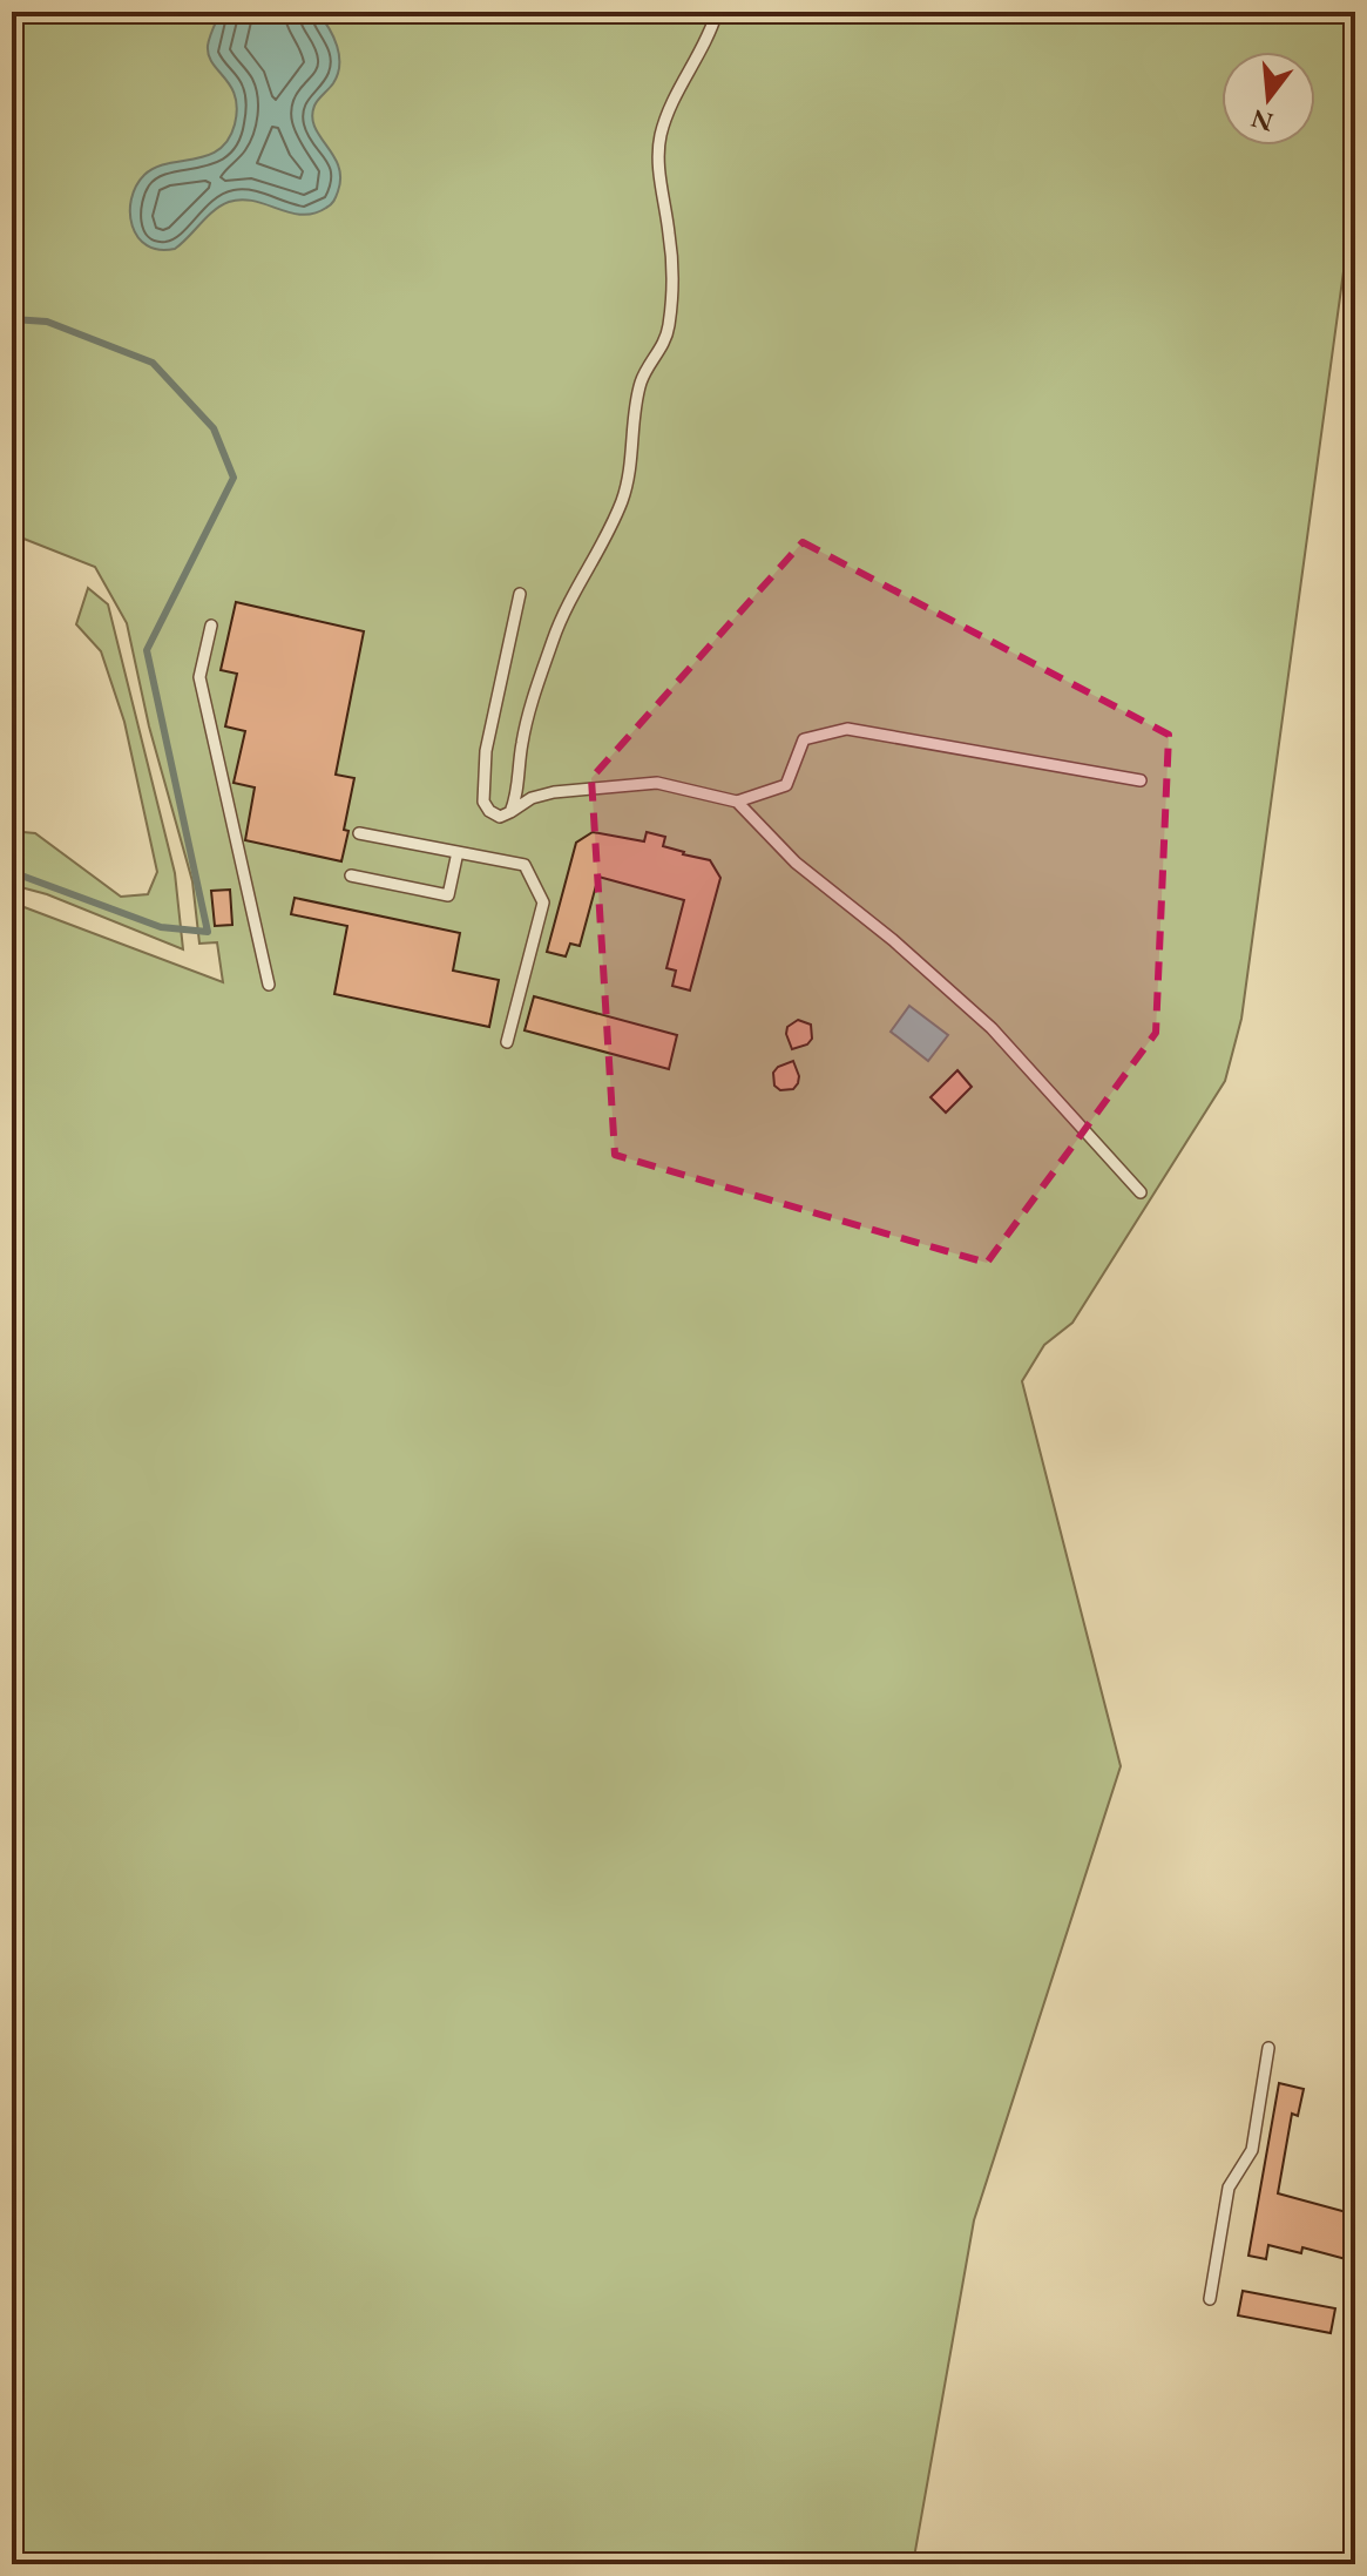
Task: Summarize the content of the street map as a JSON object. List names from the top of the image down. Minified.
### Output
{"north":"bottom"}
